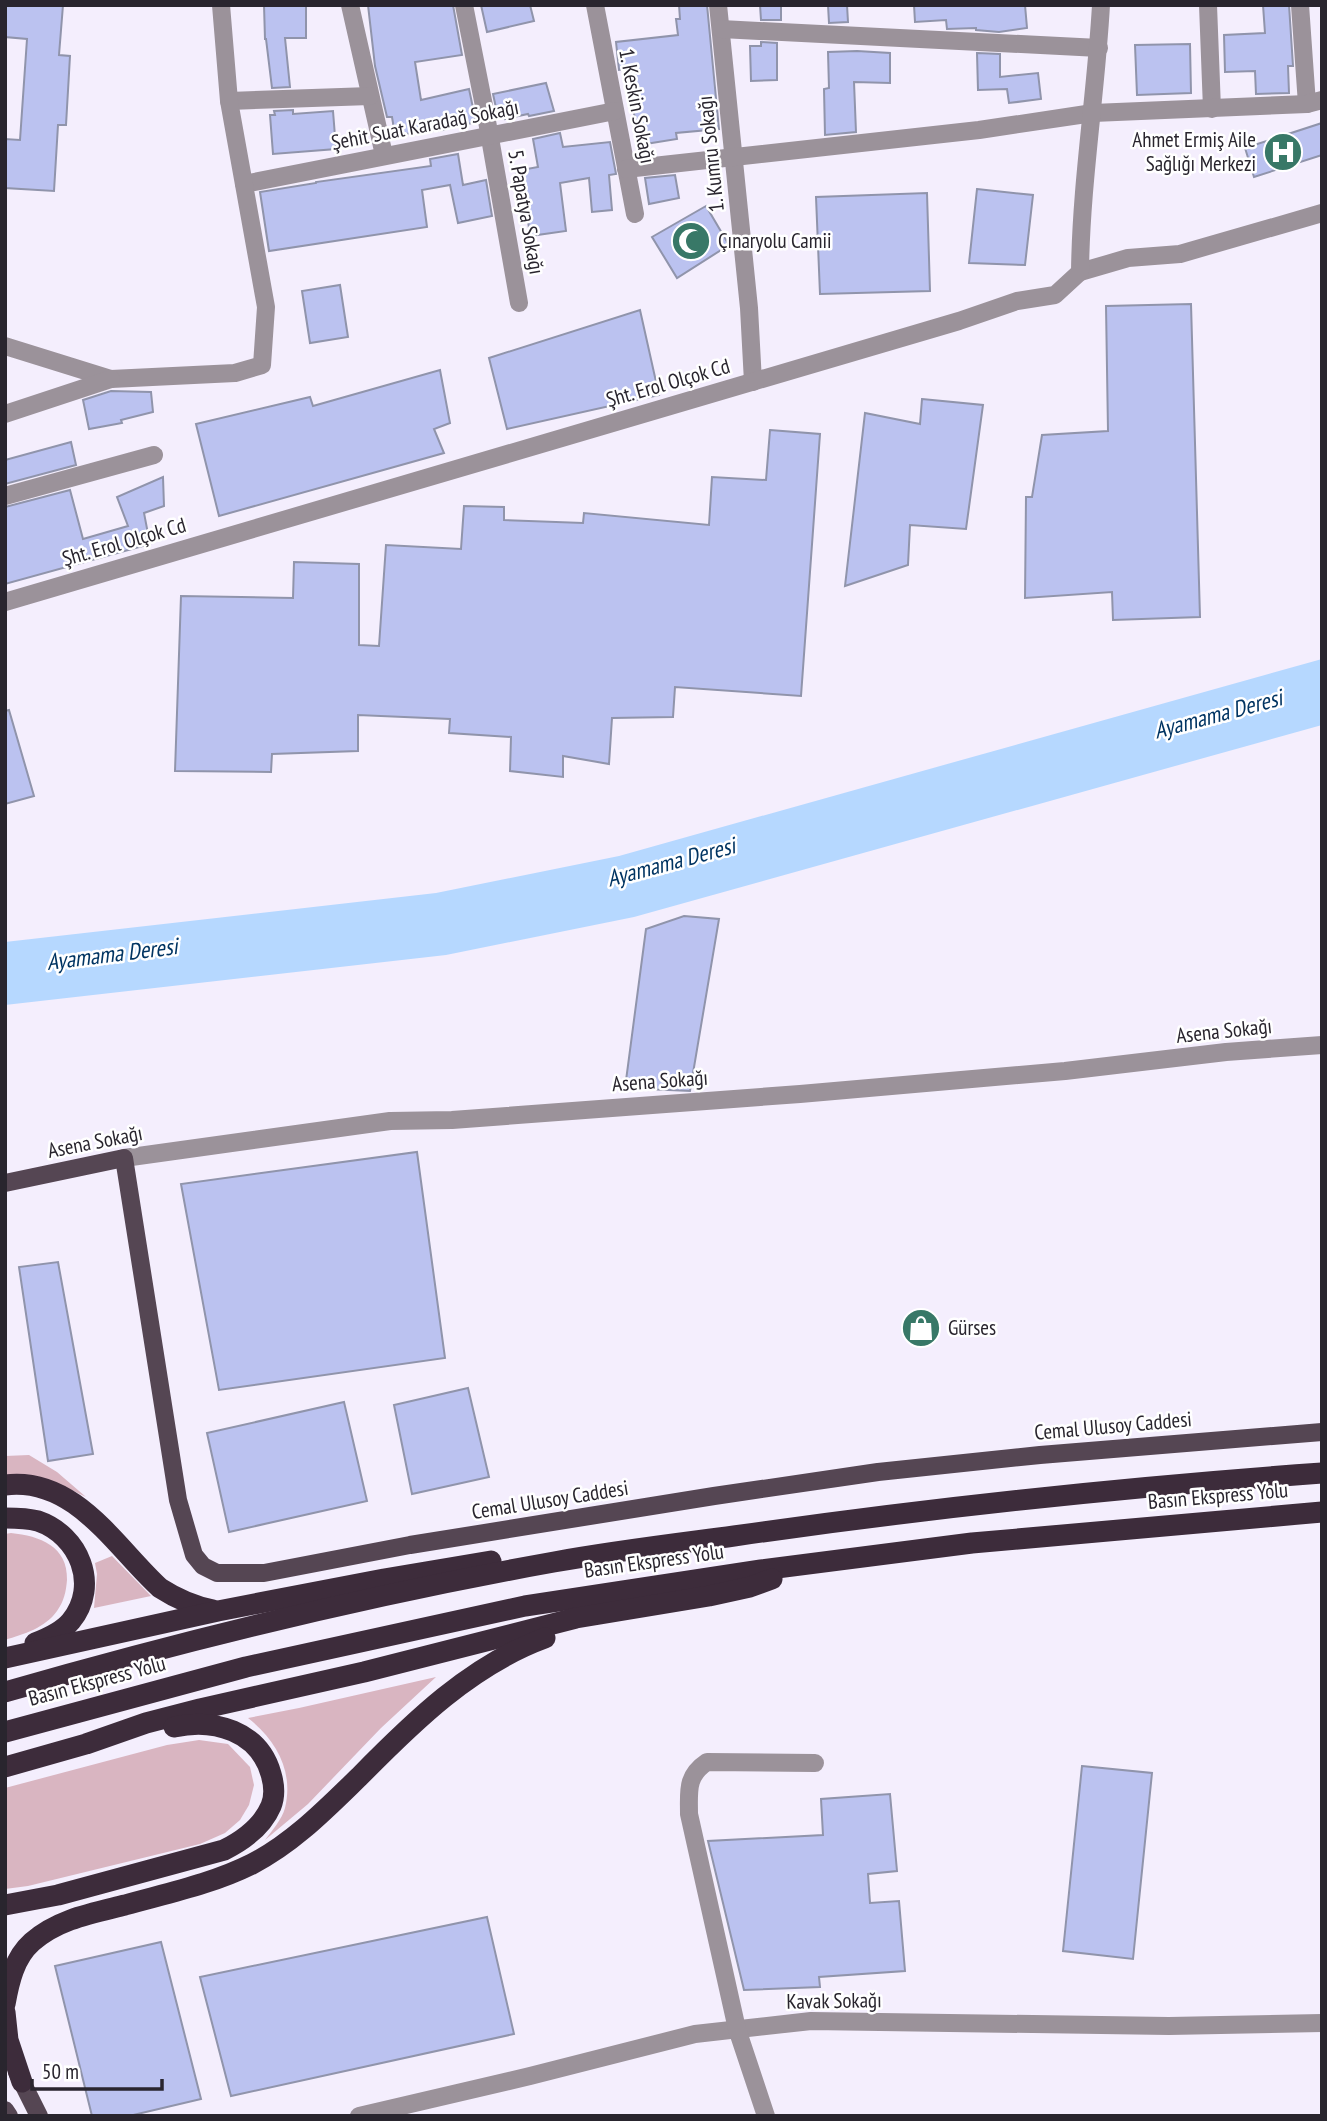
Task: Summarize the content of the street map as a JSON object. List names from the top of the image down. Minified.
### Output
{"streets":{"highway":["Basın Ekspress Yolu"],"main road":["Asena Sokağı","Cemal Ulusoy Caddesi"],"street":["1. Keskin Sokağı","Şehit Suat Karadağ Sokağı","1. Kumru Sokağı","5. Papatya Sokağı","Şht. Erol Olçok Cd","Kavak Sokağı"]},"crossings":[["1. Keskin Sokağı","Şehit Suat Karadağ Sokağı"],["Şehit Suat Karadağ Sokağı","5. Papatya Sokağı"],["1. Kumru Sokağı","Şht. Erol Olçok Cd"],["Asena Sokağı","Cemal Ulusoy Caddesi"]],"water":["Ayamama Deresi"],"places":{"hospital":["Ahmet Ermiş Aile Sağlığı Merkezi"],"mosque":["Çınaryolu Camii"],"shop":["Gürses"]},"scale_bar":"50 m"}
